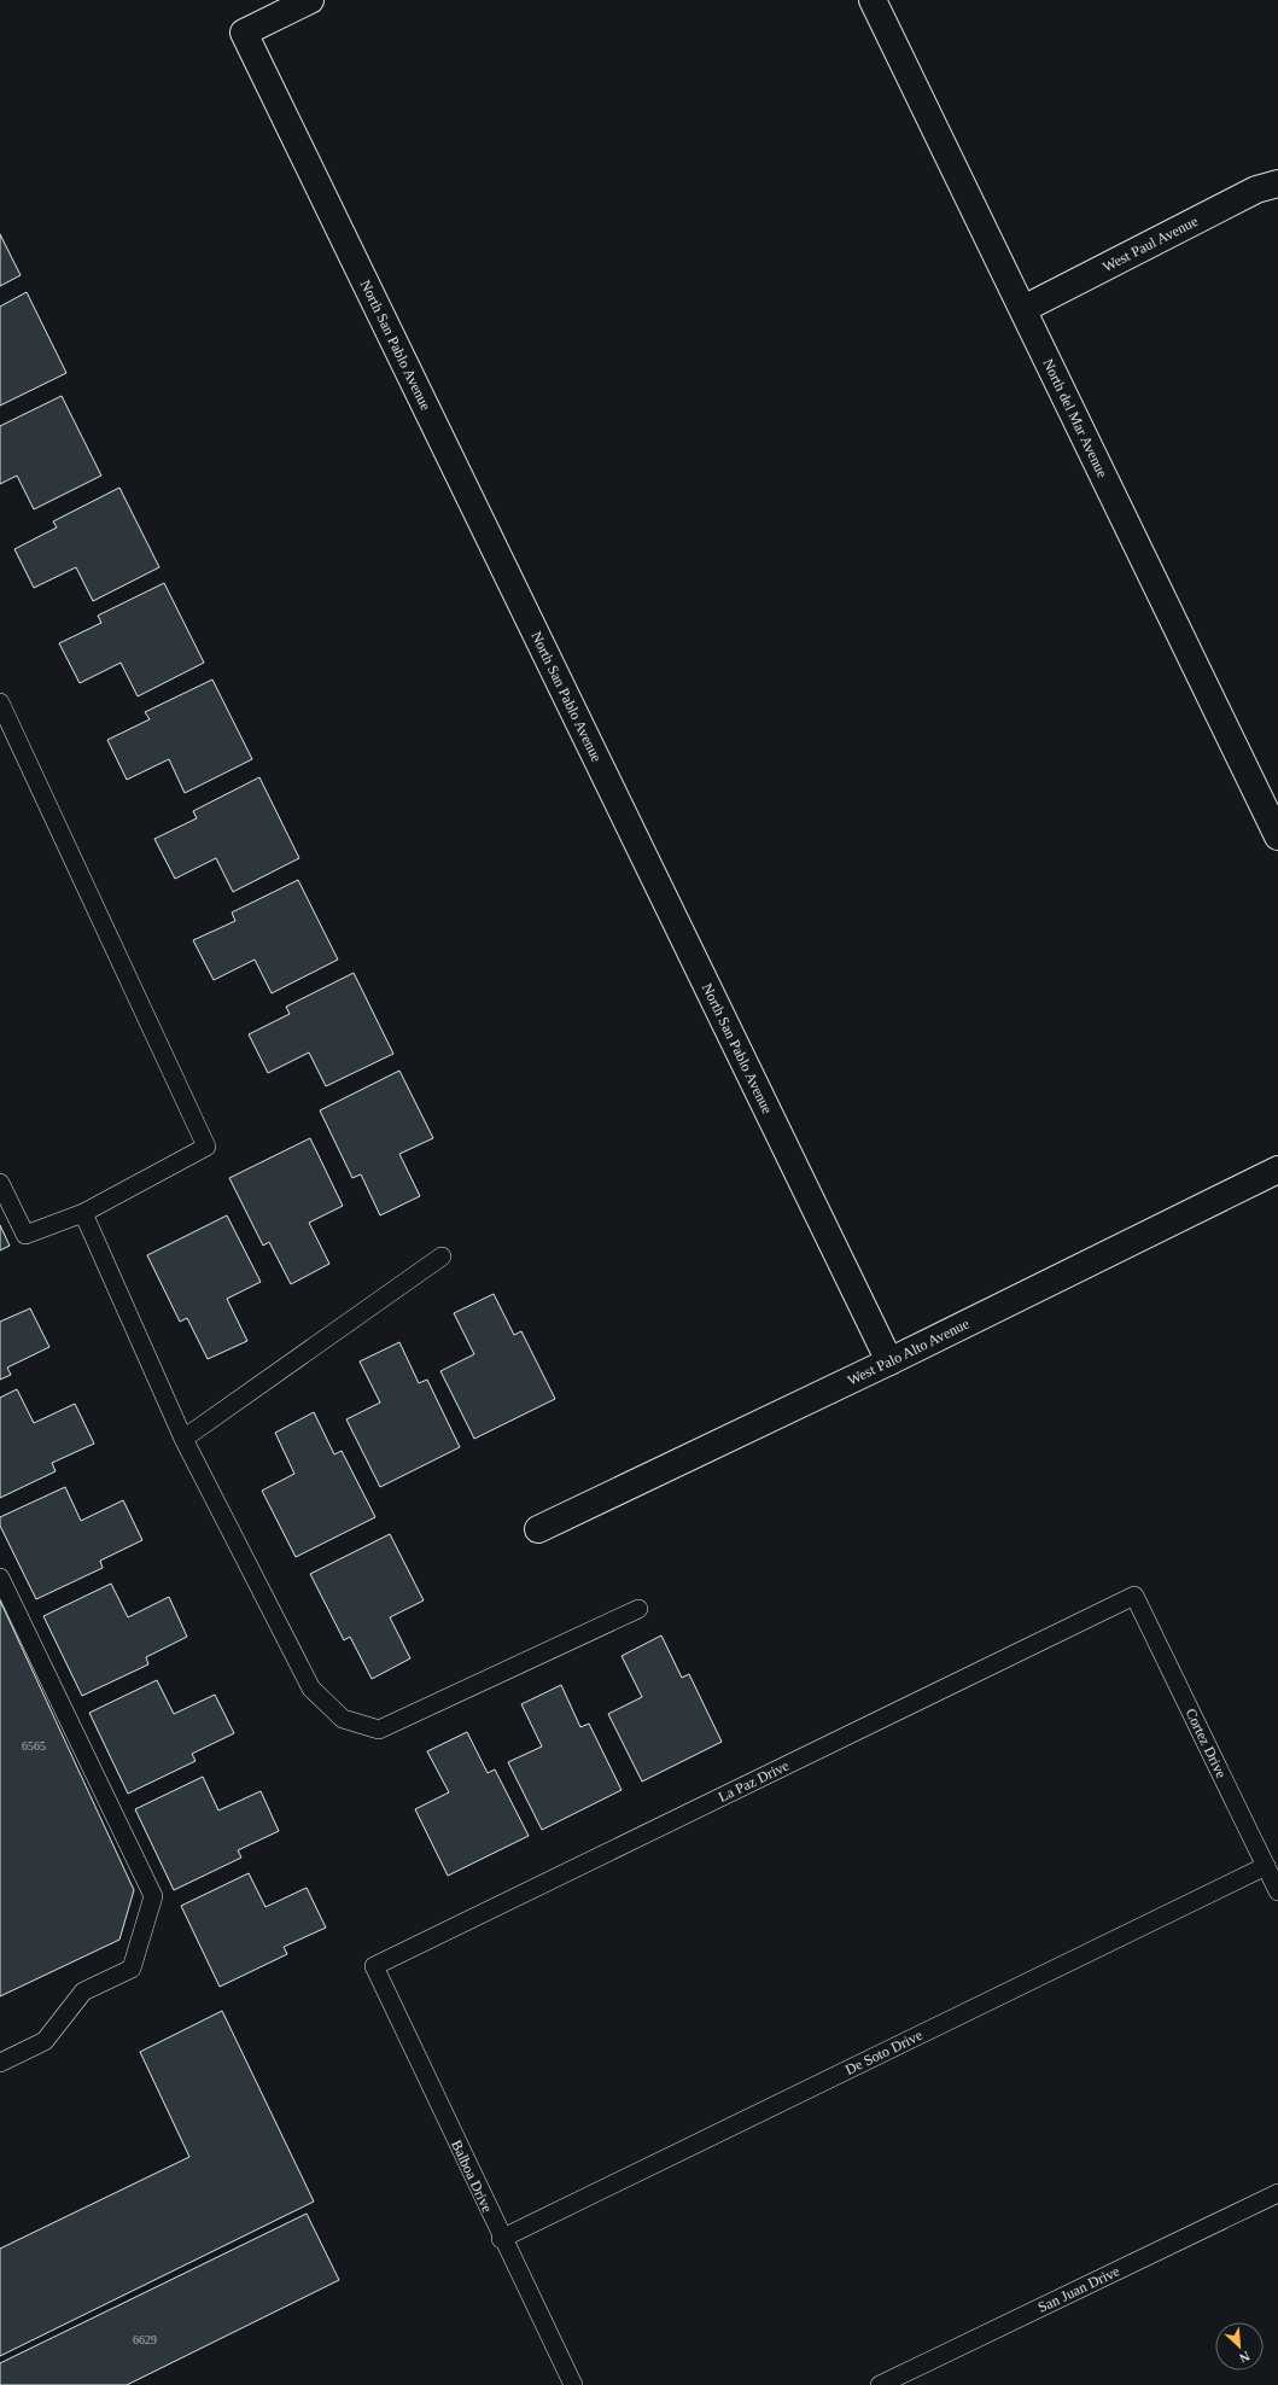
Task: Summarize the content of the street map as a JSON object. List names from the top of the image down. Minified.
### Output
{"streets":{"street":["West Paul Avenue","North San Pablo Avenue","North del Mar Avenue","West Palo Alto Avenue"],"lane":["Cortez Drive","La Paz Drive","De Soto Drive","Balboa Drive","San Juan Drive"]},"crossings":[["West Paul Avenue","North del Mar Avenue"],["North San Pablo Avenue","West Palo Alto Avenue"],["Cortez Drive","La Paz Drive"],["Cortez Drive","De Soto Drive"],["La Paz Drive","Balboa Drive"],["De Soto Drive","Balboa Drive"]],"house_numbers":["6565","6629"],"north":"bottom right"}
